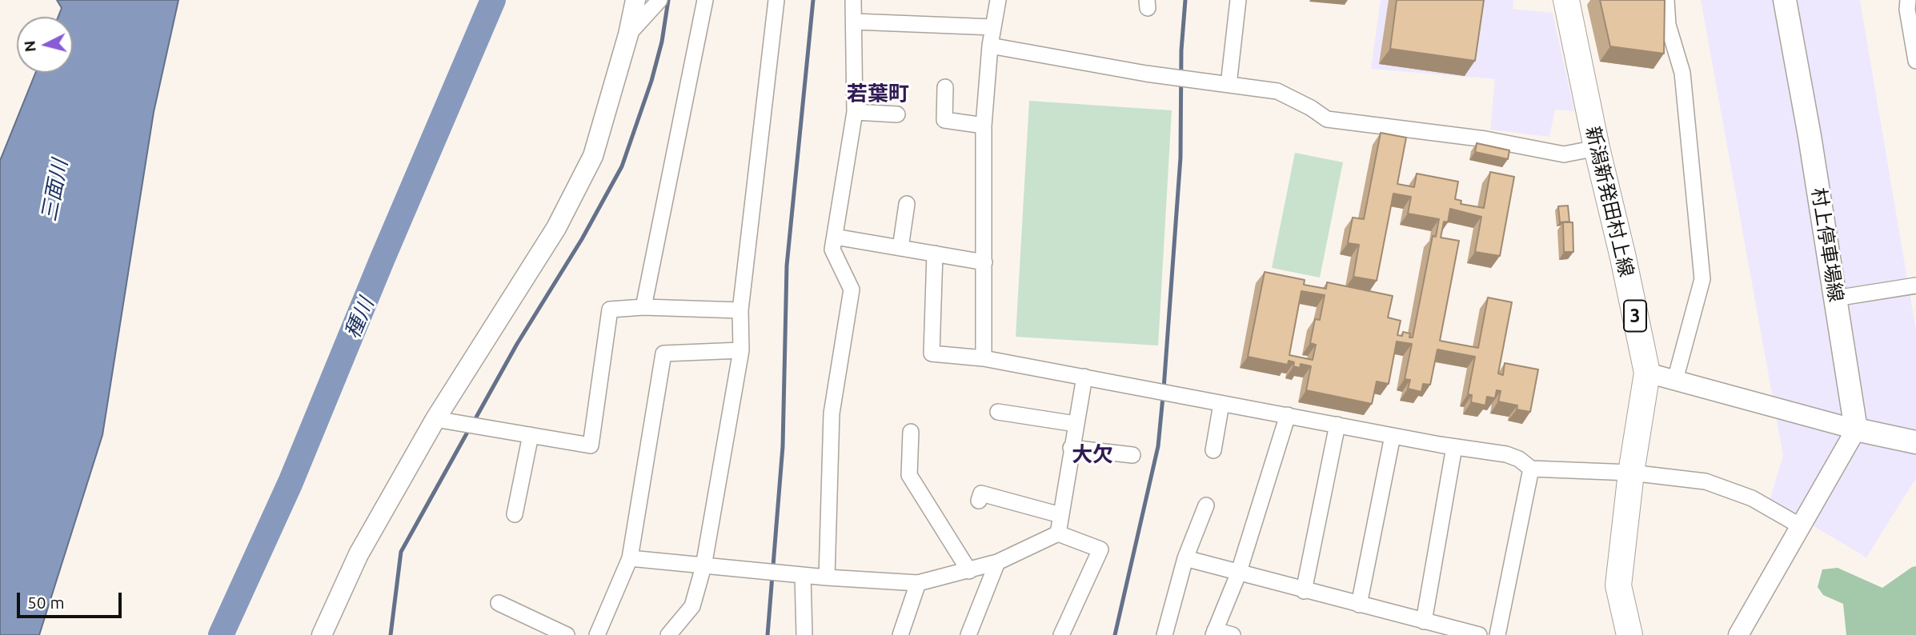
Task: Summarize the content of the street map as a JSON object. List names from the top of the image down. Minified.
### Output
{"streets":{"main road":["新潟新発田村上線","村上停車場線","3"]},"districts":["若葉町","大欠"],"water":["三面川","種川"],"scale_bar":"50 m","north":"left"}
